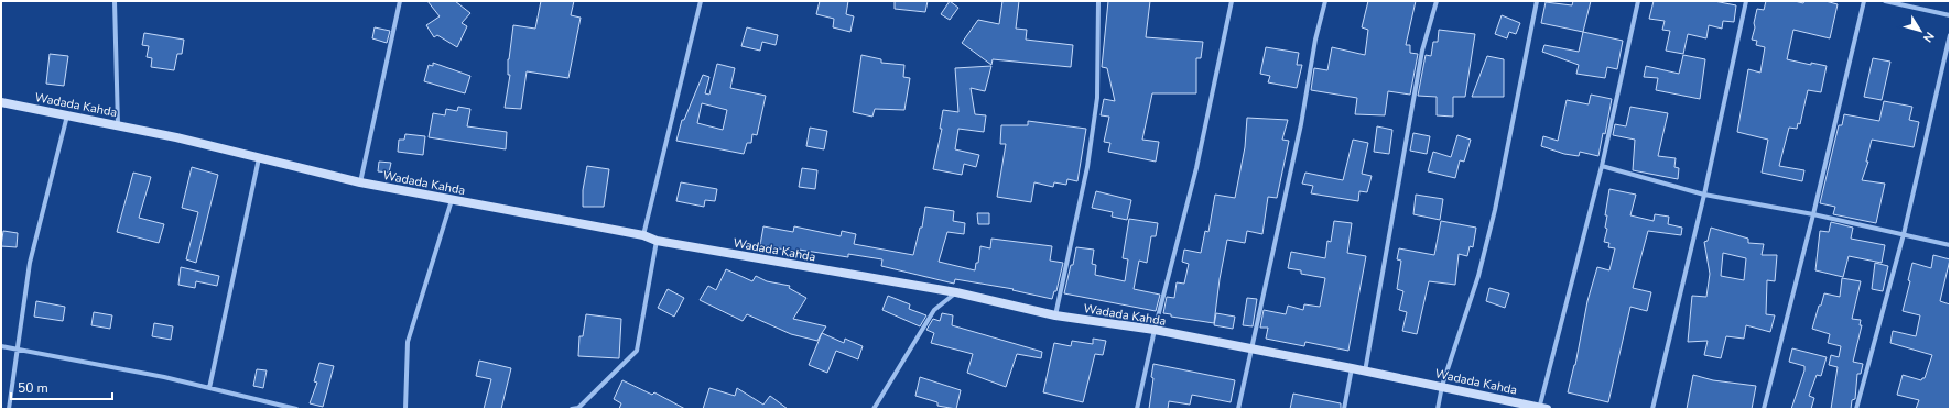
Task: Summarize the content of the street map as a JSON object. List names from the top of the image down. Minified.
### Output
{"streets":{"main road":["Wadada Kahda"]},"scale_bar":"50 m","north":"bottom right"}
